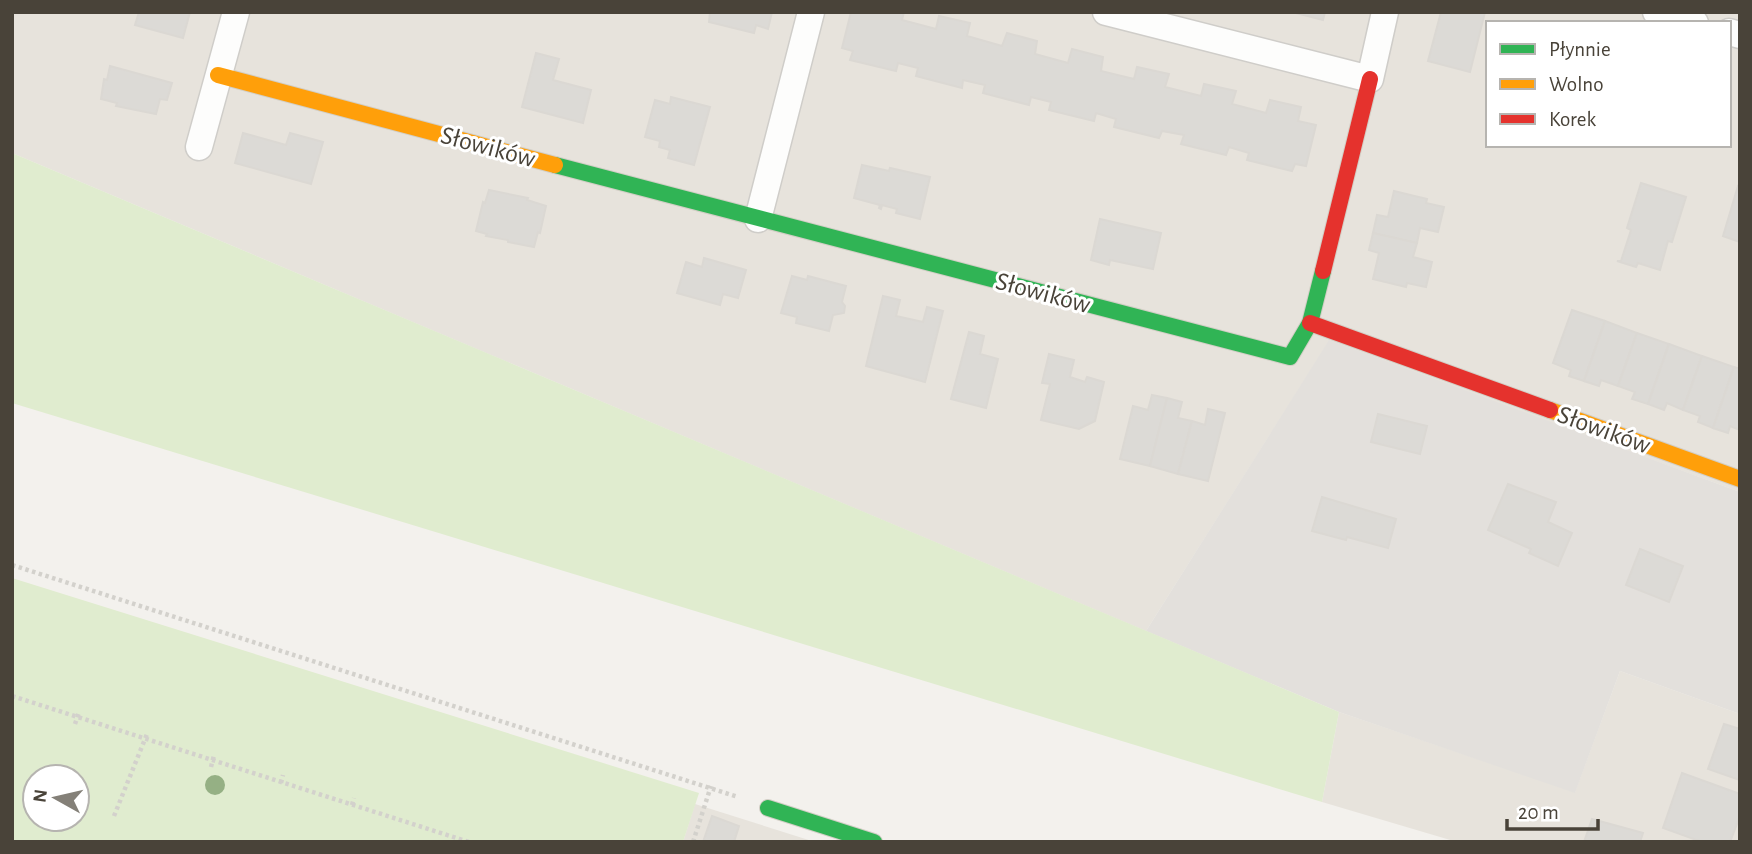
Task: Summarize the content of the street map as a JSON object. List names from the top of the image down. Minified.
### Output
{"streets":{"street":["Słowików"]},"legend":["Płynnie","Wolno","Korek"],"scale_bar":"20 m","north":"left"}
